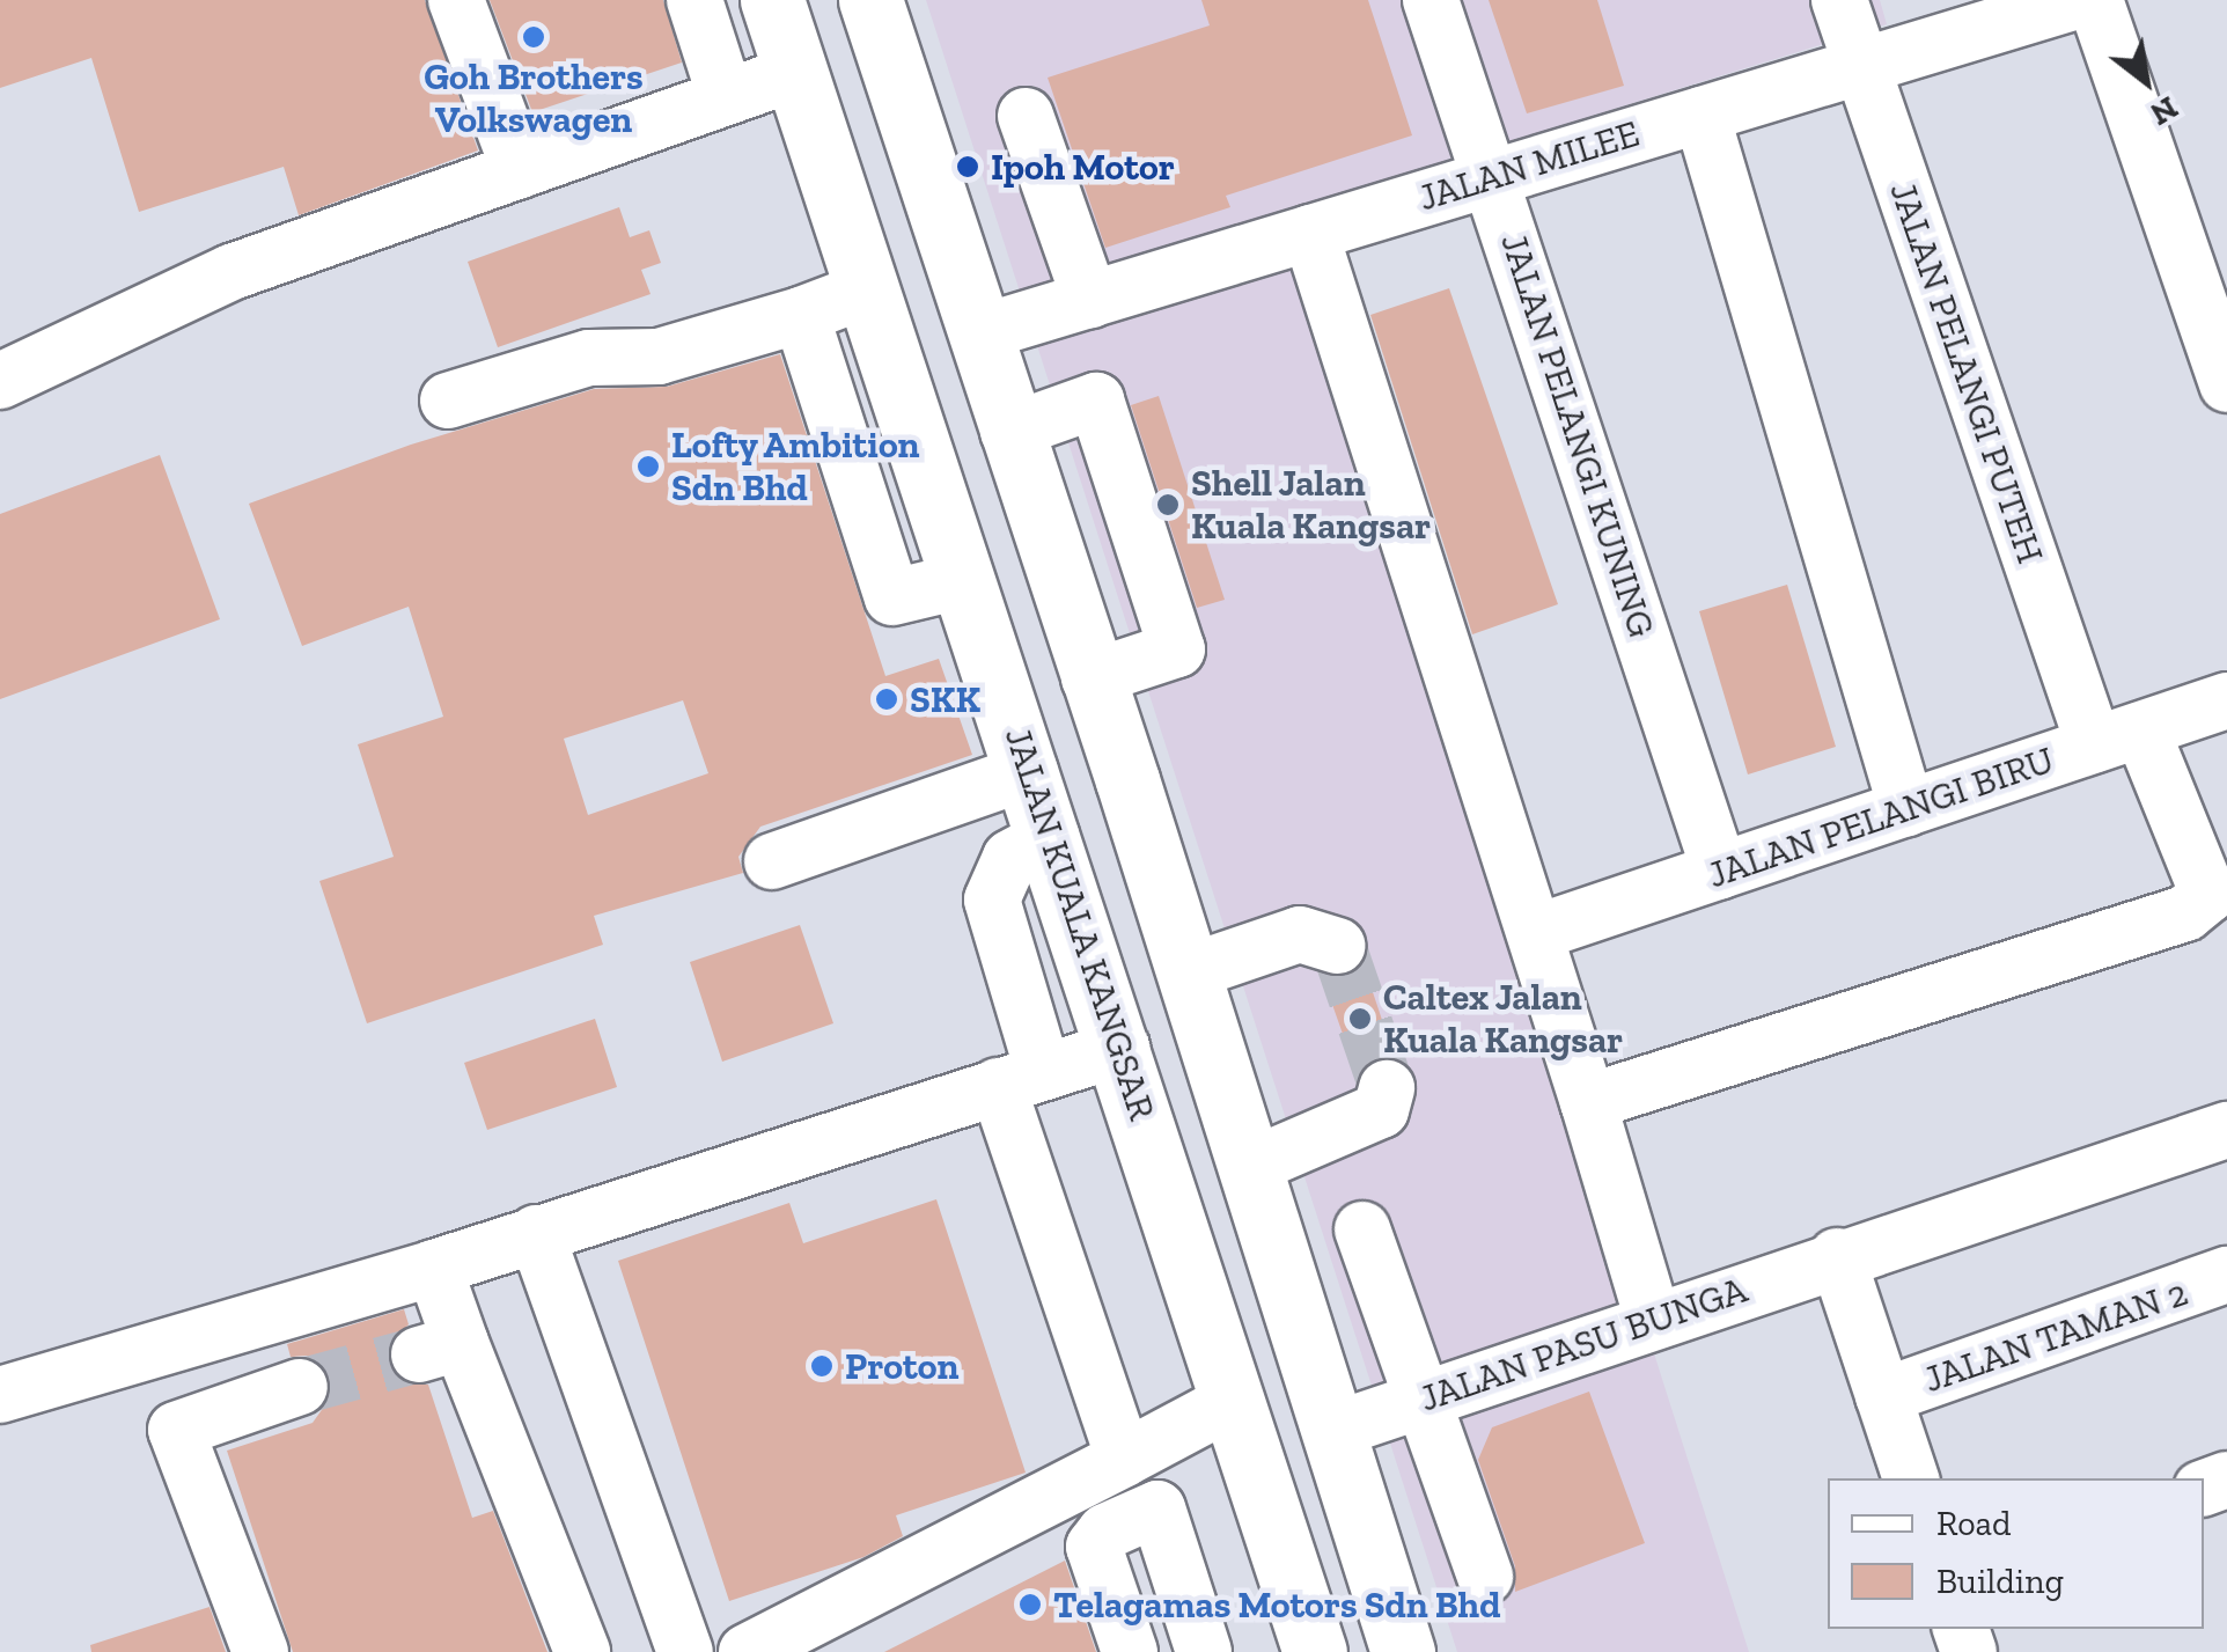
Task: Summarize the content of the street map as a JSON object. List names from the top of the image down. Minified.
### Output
{"streets":{"highway":["JALAN KUALA KANGSAR"],"street":["JALAN MILEE","JALAN PELANGI PUTEH","JALAN PELANGI KUNING","JALAN PELANGI BIRU","JALAN TAMAN 2","JALAN PASU BUNGA"]},"crossings":[["JALAN MILEE","JALAN PELANGI PUTEH"],["JALAN MILEE","JALAN PELANGI KUNING"],["JALAN PELANGI PUTEH","JALAN PELANGI BIRU"],["JALAN PELANGI KUNING","JALAN PELANGI BIRU"]],"places":["Goh Brothers Volkswagen","Ipoh Motor","Lofty Ambition Sdn Bhd","Shell Jalan Kuala Kangsar","SKK","Caltex Jalan Kuala Kangsar","Proton","Telagamas Motors Sdn Bhd"],"legend":["Road","Building"],"north":"bottom right"}
